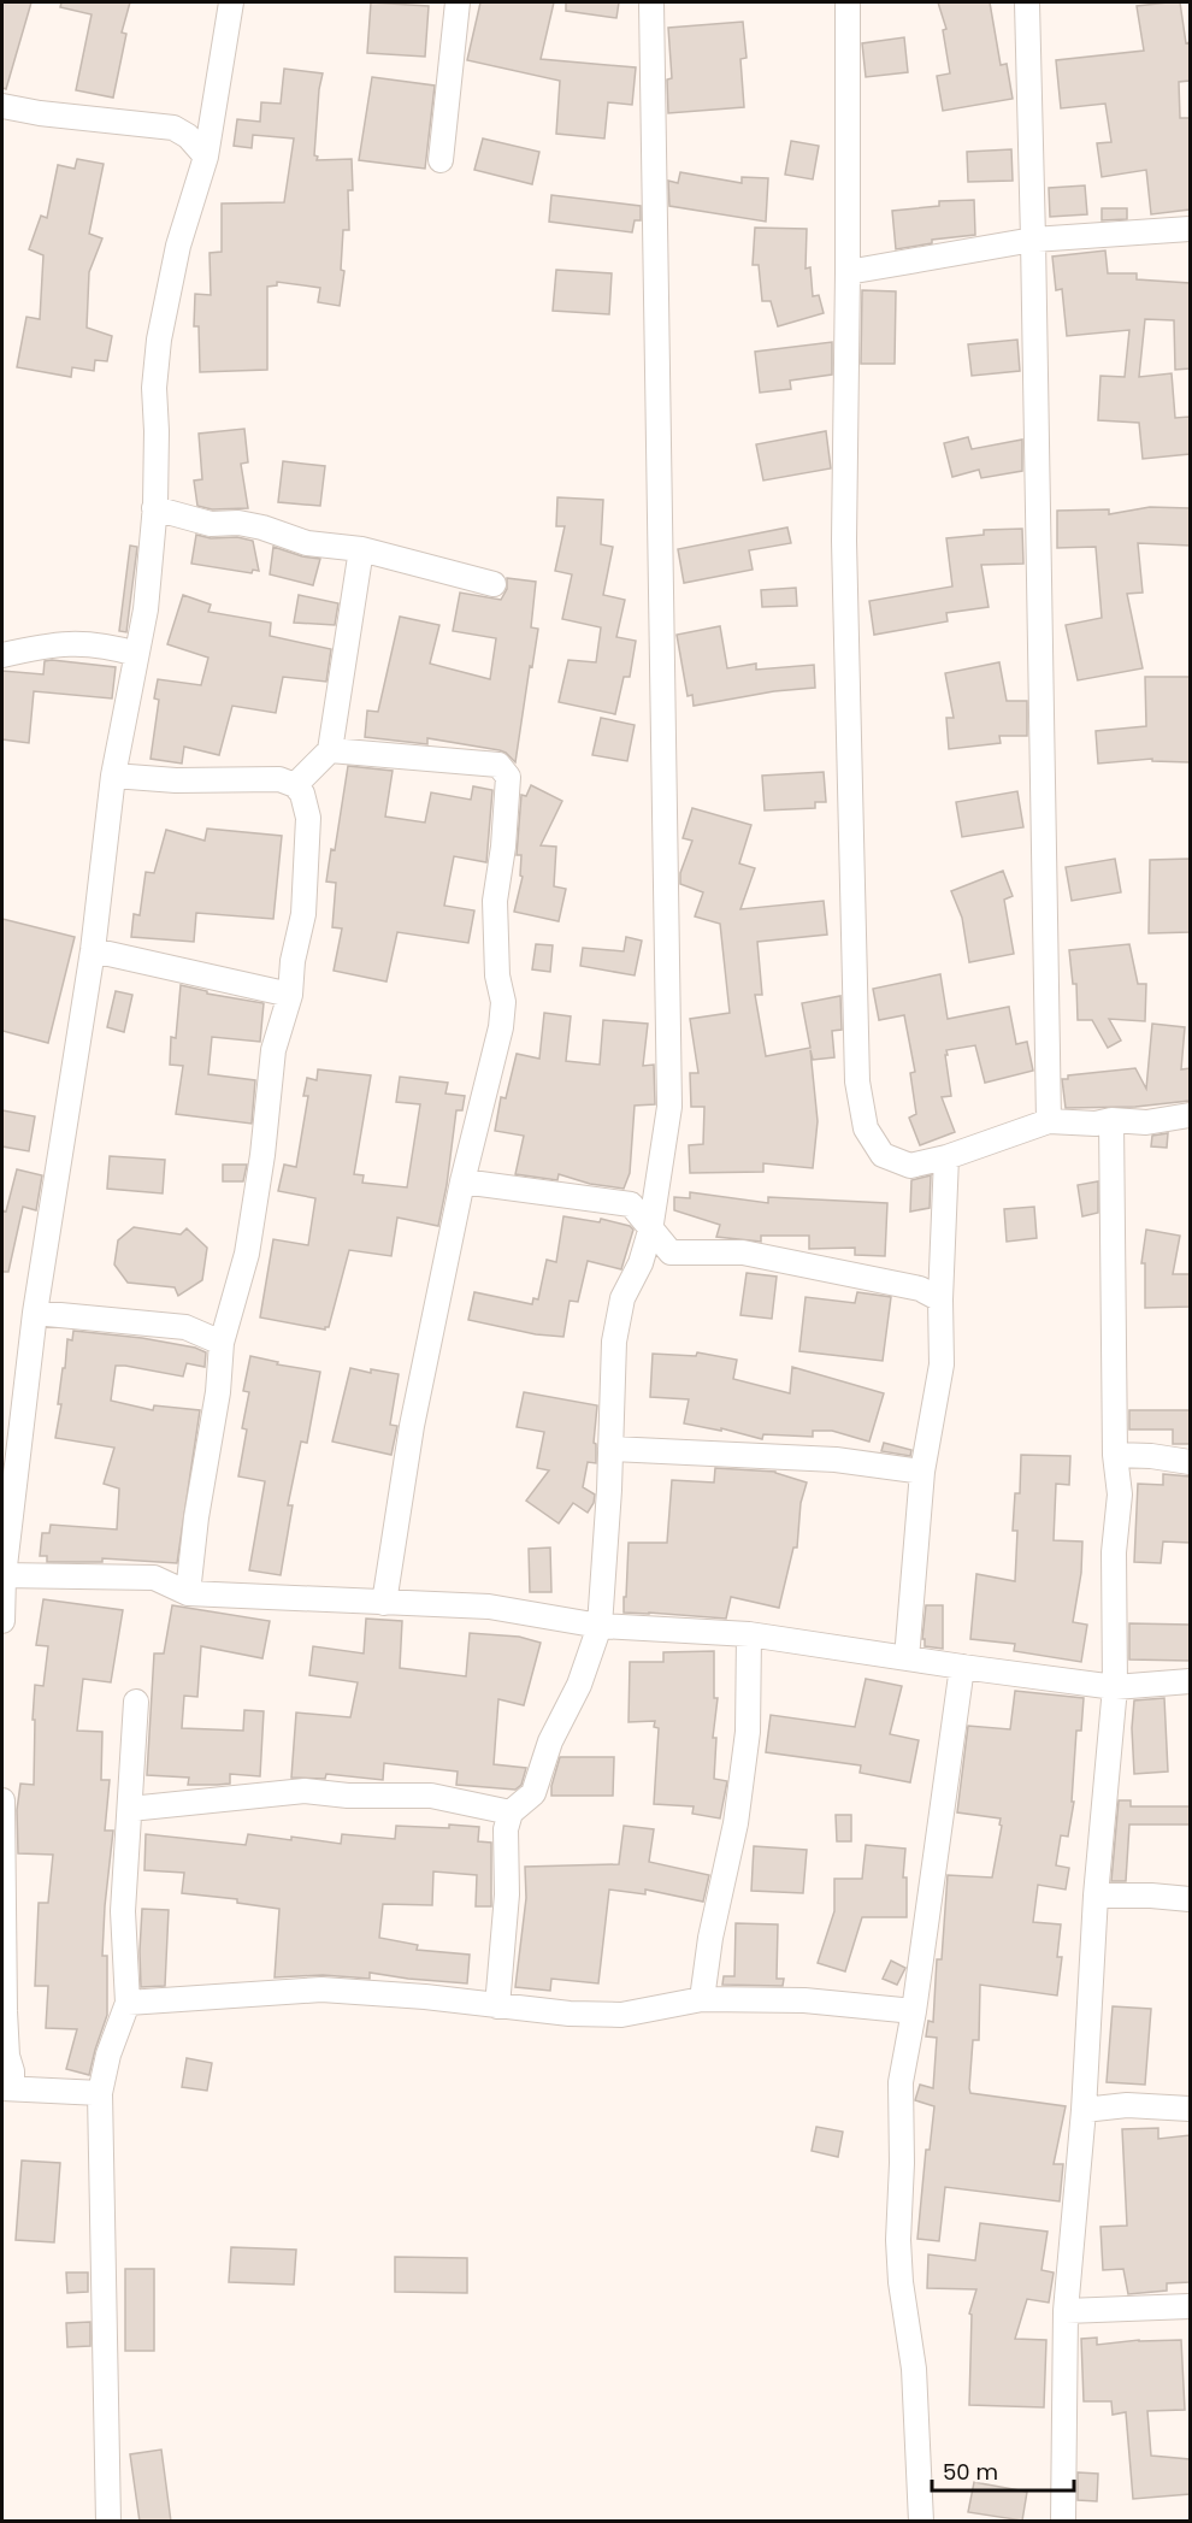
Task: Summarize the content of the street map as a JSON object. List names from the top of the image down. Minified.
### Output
{"scale_bar":"50 m"}
